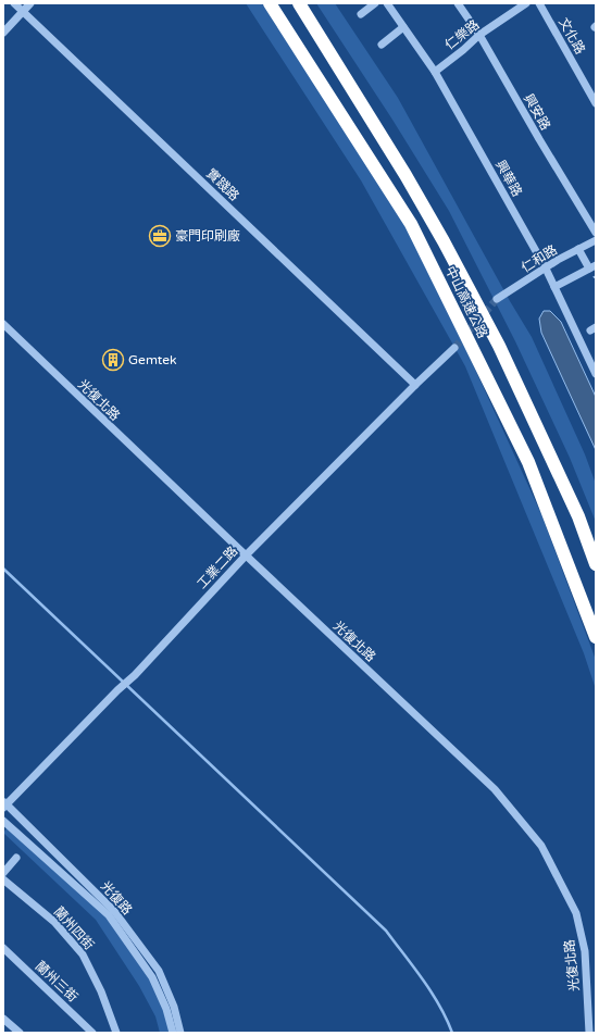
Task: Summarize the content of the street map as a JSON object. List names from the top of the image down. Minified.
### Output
{"streets":{"highway":["中山高速公路"],"street":["仁樂路","文化路","興安路","興華路","實踐路","仁和路","光復北路","工業二路","光復路","蘭州四街","蘭州三街"]},"crossings":[["仁樂路","興安路"],["仁樂路","興華路"],["興華路","仁和路"],["實踐路","工業二路"],["光復北路","工業二路"],["工業二路","光復路"]],"places":{"office":["豪門印刷廠"],"building":["Gemtek"]}}
